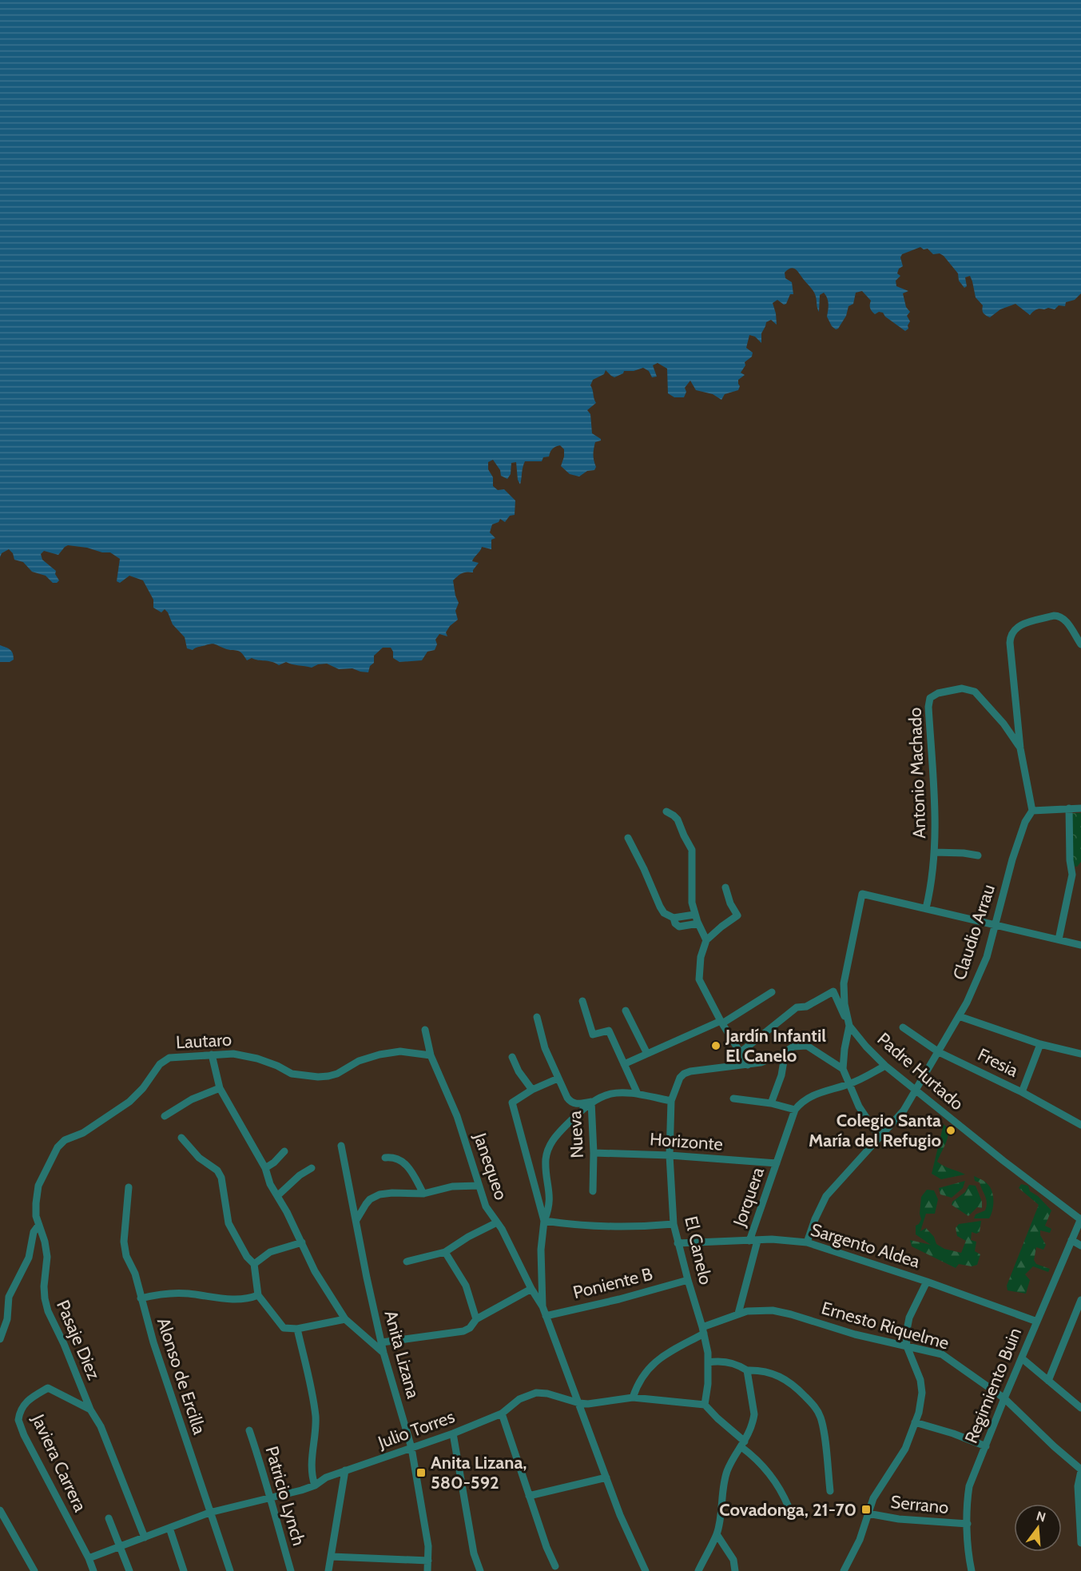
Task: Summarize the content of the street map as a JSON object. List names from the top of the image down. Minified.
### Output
{"streets":{"street":["Antonio Machado","Claudio Arrau","Lautaro","Fresia","Padre Hurtado","Nueva","Horizonte","Janequeo","Jorquera","Sargento Aldea","El Canelo","Poniente B","Ernesto Riquelme","Pasaje Diez","Anita Lizana","Alonso de Ercilla","Regimiento Buin","Julio Torres","Javiera Carrera","Patricio Lynch","Serrano"]},"crossings":[["Antonio Machado","Padre Hurtado"],["Claudio Arrau","Fresia"],["Claudio Arrau","Padre Hurtado"],["Claudio Arrau","Sargento Aldea"],["Lautaro","Janequeo"],["Lautaro","Pasaje Diez"],["Padre Hurtado","Regimiento Buin"],["Nueva","Horizonte"],["Horizonte","Jorquera"],["Horizonte","El Canelo"],["Jorquera","Sargento Aldea"],["Jorquera","Ernesto Riquelme"],["Sargento Aldea","El Canelo"],["Sargento Aldea","Regimiento Buin"],["El Canelo","Poniente B"],["El Canelo","Ernesto Riquelme"],["El Canelo","Julio Torres"],["Ernesto Riquelme","Regimiento Buin"],["Ernesto Riquelme","Julio Torres"],["Pasaje Diez","Javiera Carrera"],["Anita Lizana","Julio Torres"],["Alonso de Ercilla","Julio Torres"],["Regimiento Buin","Serrano"],["Julio Torres","Javiera Carrera"],["Julio Torres","Patricio Lynch"]],"places":{"other":["Jardín Infantil El Canelo","Colegio Santa María del Refugio"],"transit":["Anita Lizana, 580-592","Covadonga, 21-70"]},"north":"top"}
